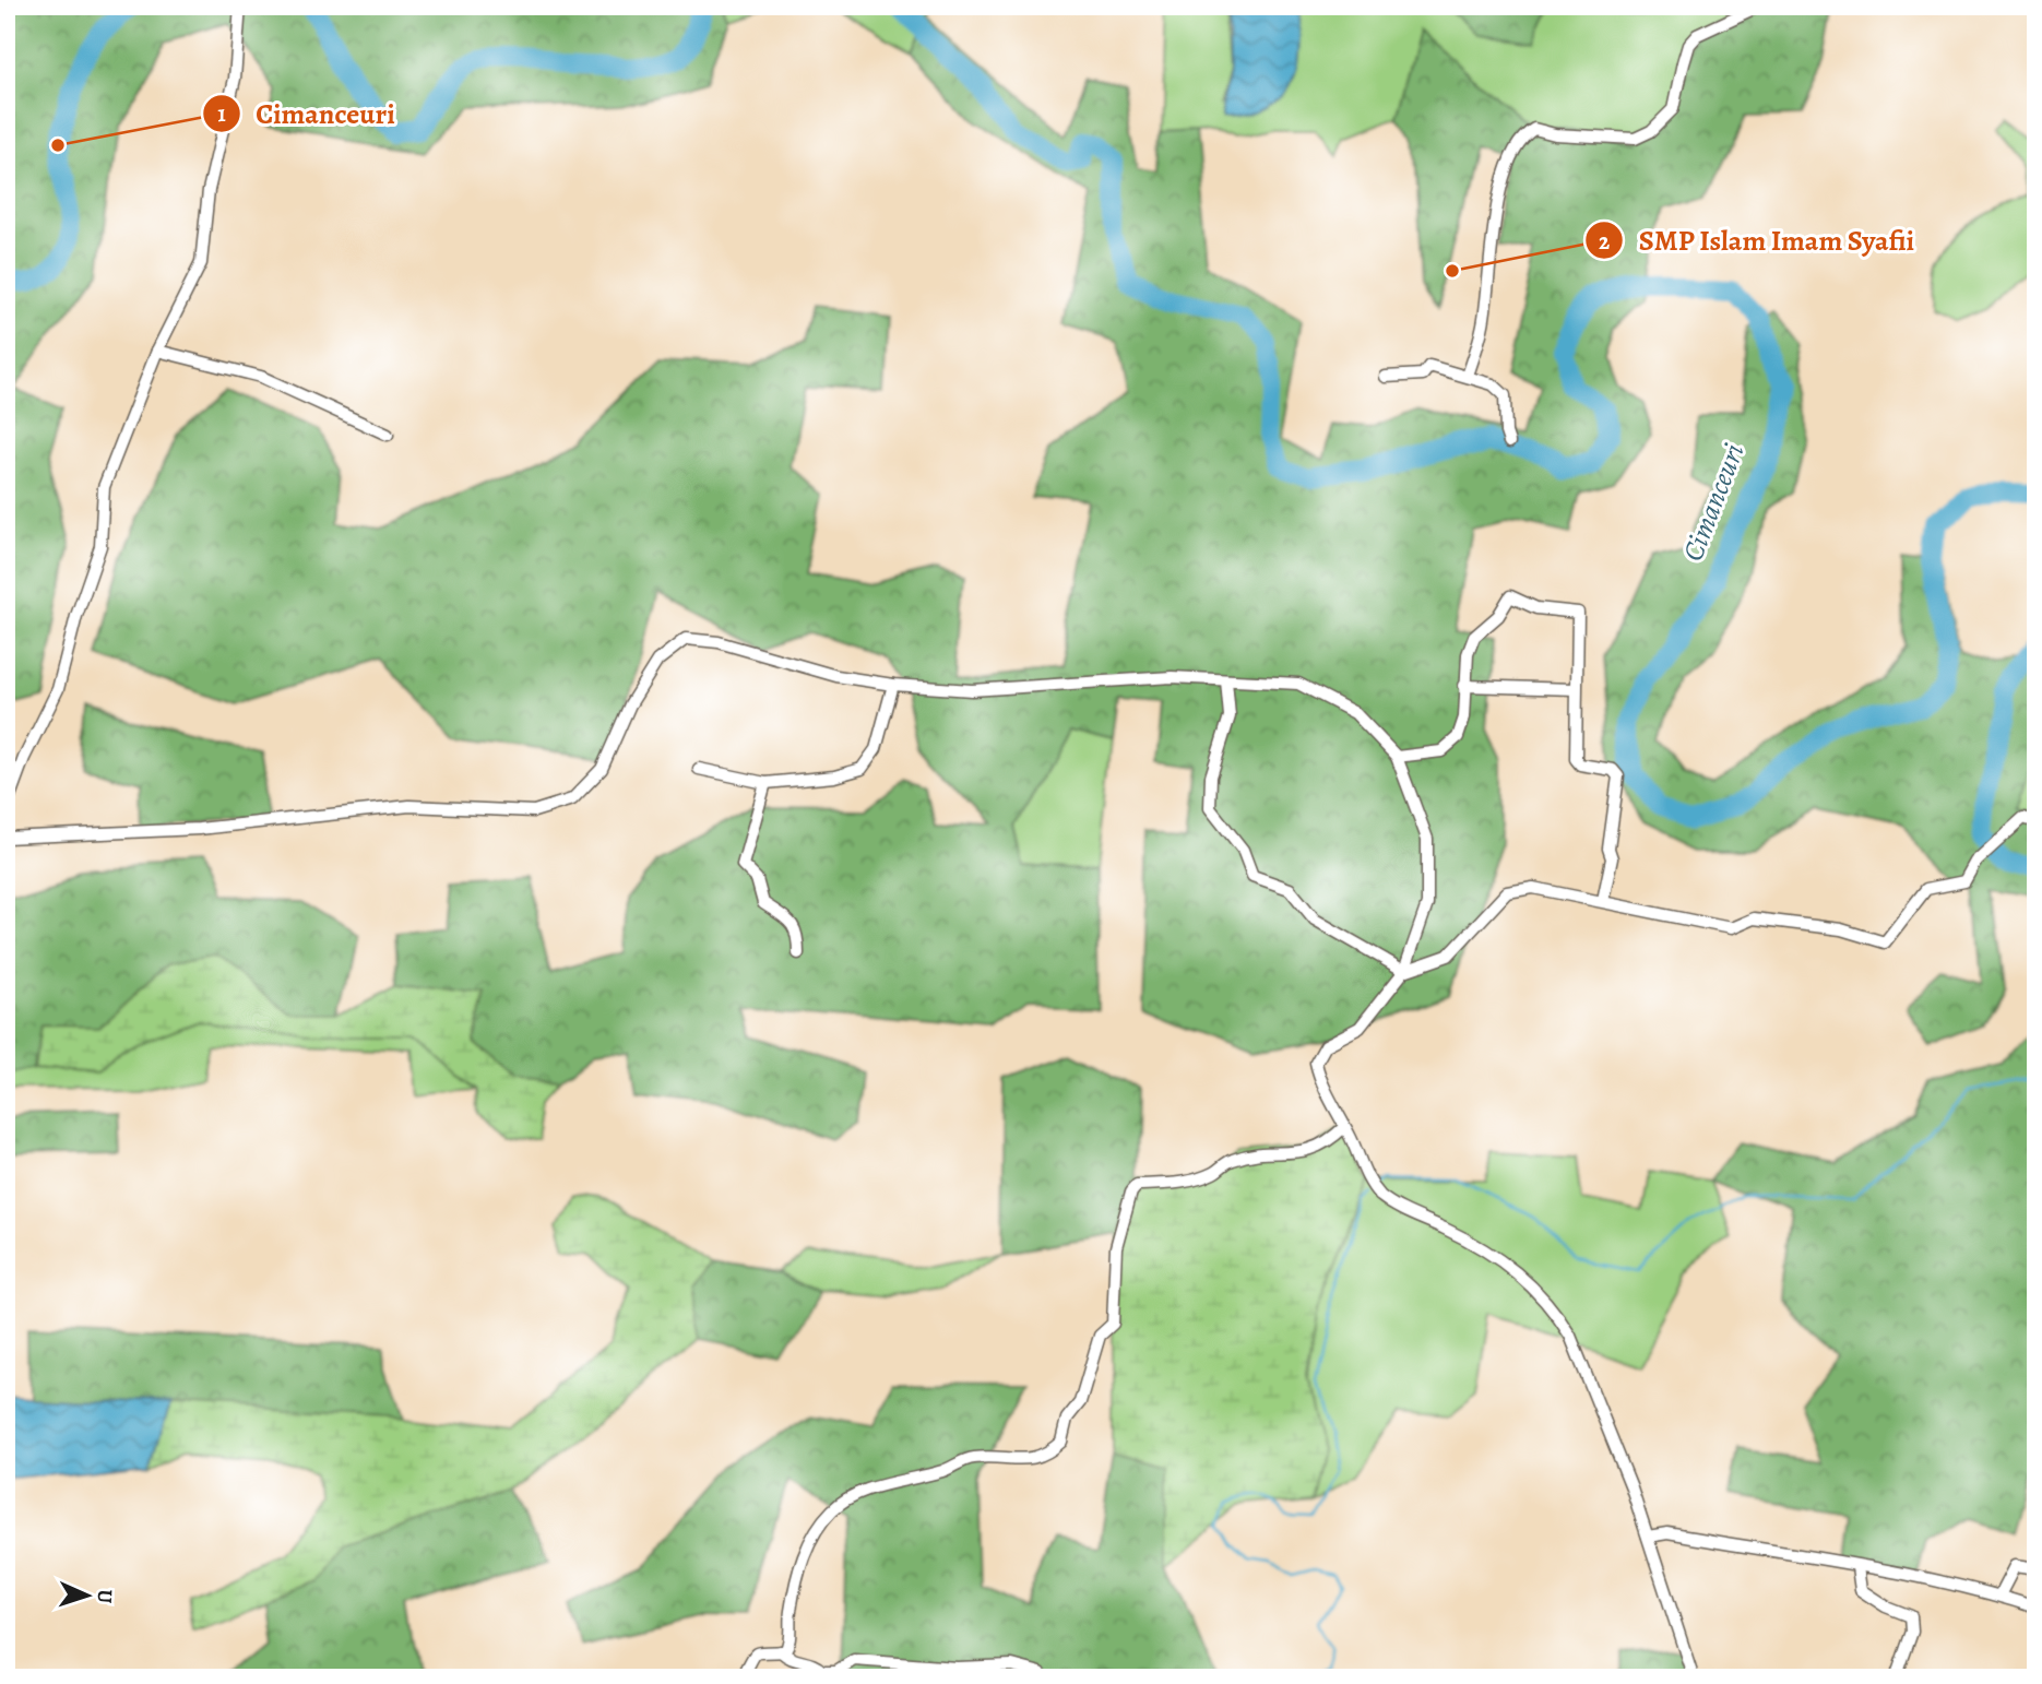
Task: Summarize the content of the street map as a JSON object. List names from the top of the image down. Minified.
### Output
{"water":["Cimanceuri"],"places":["Cimanceuri","SMP Islam Imam Syafii"],"north":"right"}
